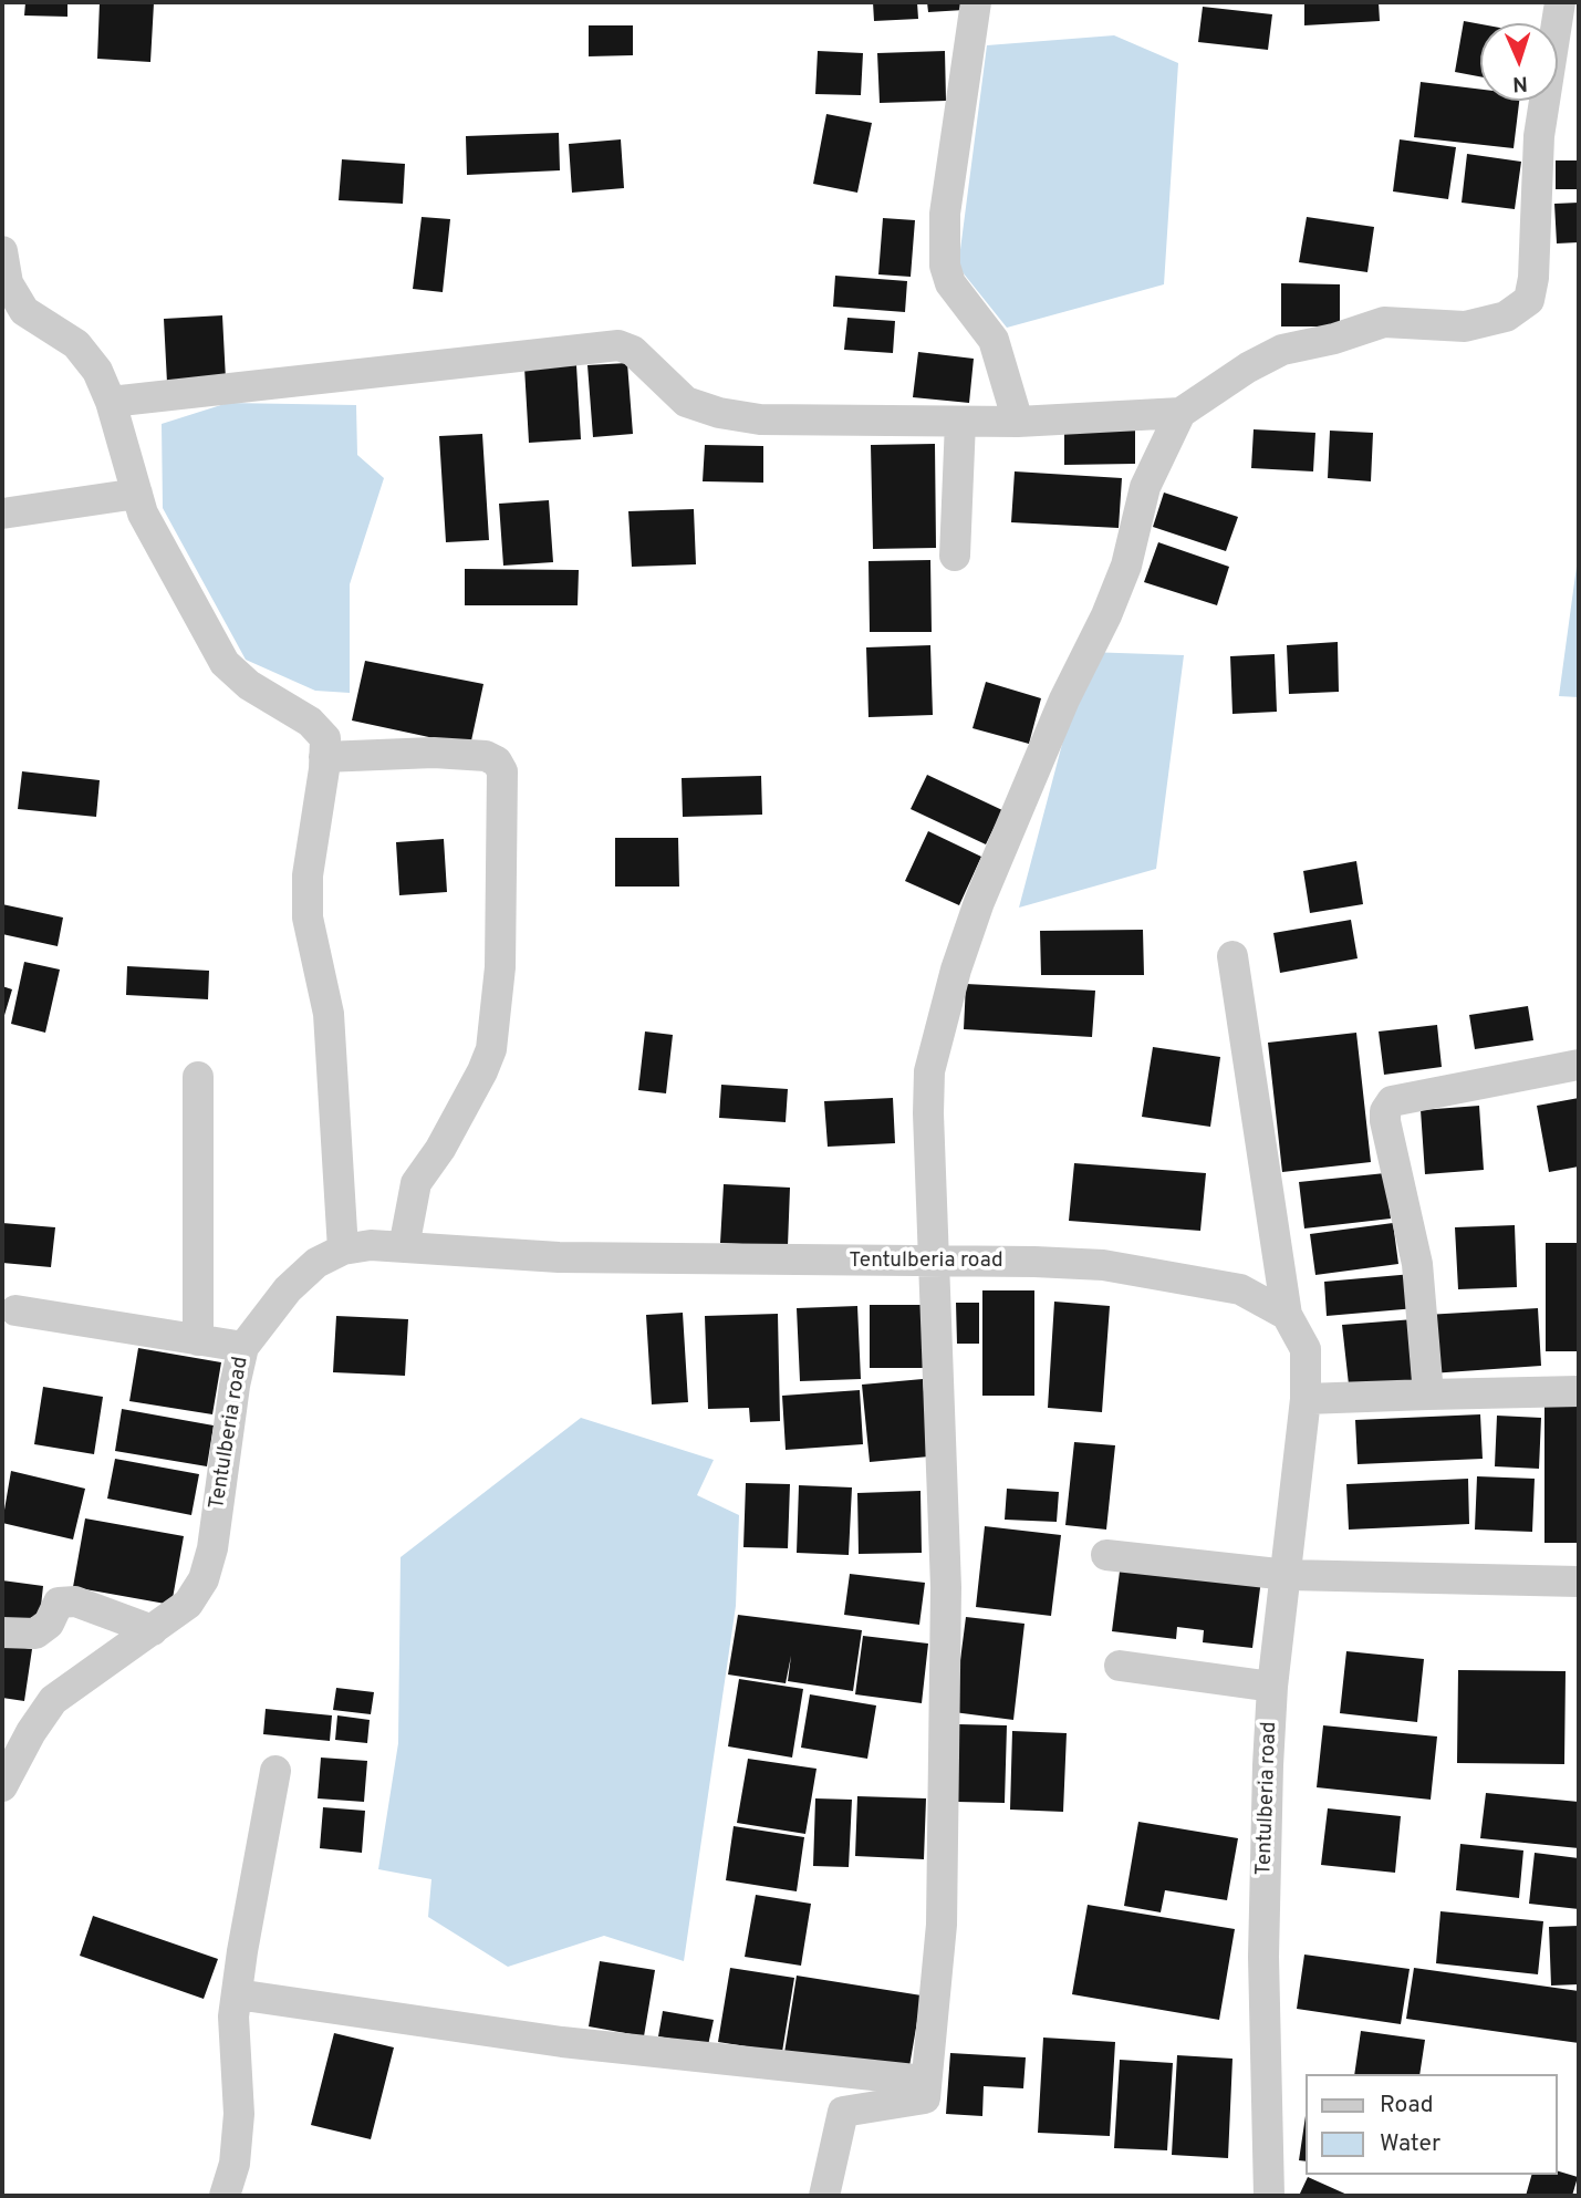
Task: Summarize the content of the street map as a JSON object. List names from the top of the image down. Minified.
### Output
{"streets":{"street":["Tentulberia road"]},"legend":["Road","Water"],"north":"bottom"}
